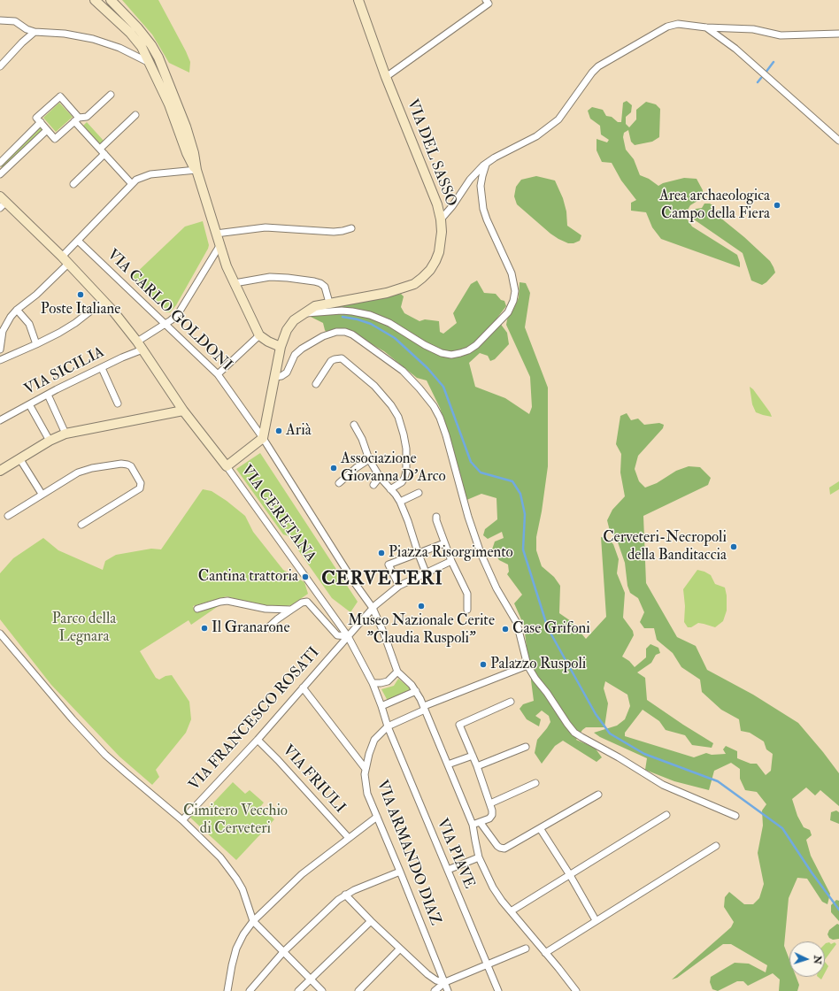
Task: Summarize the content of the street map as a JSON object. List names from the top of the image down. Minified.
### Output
{"streets":{"street":["VIA DEL SASSO","VIA CARLO GOLDONI","VIA SICILIA","VIA CERETANA","VIA FRANCESCO ROSATI","VIA FRIULI","VIA ARMANDO DIAZ","VIA PIAVE"]},"crossings":[["VIA DEL SASSO","VIA CARLO GOLDONI"],["VIA CARLO GOLDONI","VIA FRANCESCO ROSATI"],["VIA SICILIA","VIA CERETANA"],["VIA CERETANA","VIA FRANCESCO ROSATI"],["VIA FRANCESCO ROSATI","VIA FRIULI"],["VIA ARMANDO DIAZ","VIA PIAVE"]],"districts":["CERVETERI"],"parks":["Parco della Legnara","Cimitero Vecchio di Cerveteri"],"places":["Area archaeologica Campo della Fiera","Poste Italiane","Arià","Associazione Giovanna D'Arco","Cerveteri-Necropoli della Banditaccia","Piazza Risorgimento","Cantina trattoria","Museo Nazionale Cerite \"Claudia Ruspoli\"","Il Granarone","Case Grifoni","Palazzo Ruspoli"],"north":"right"}
